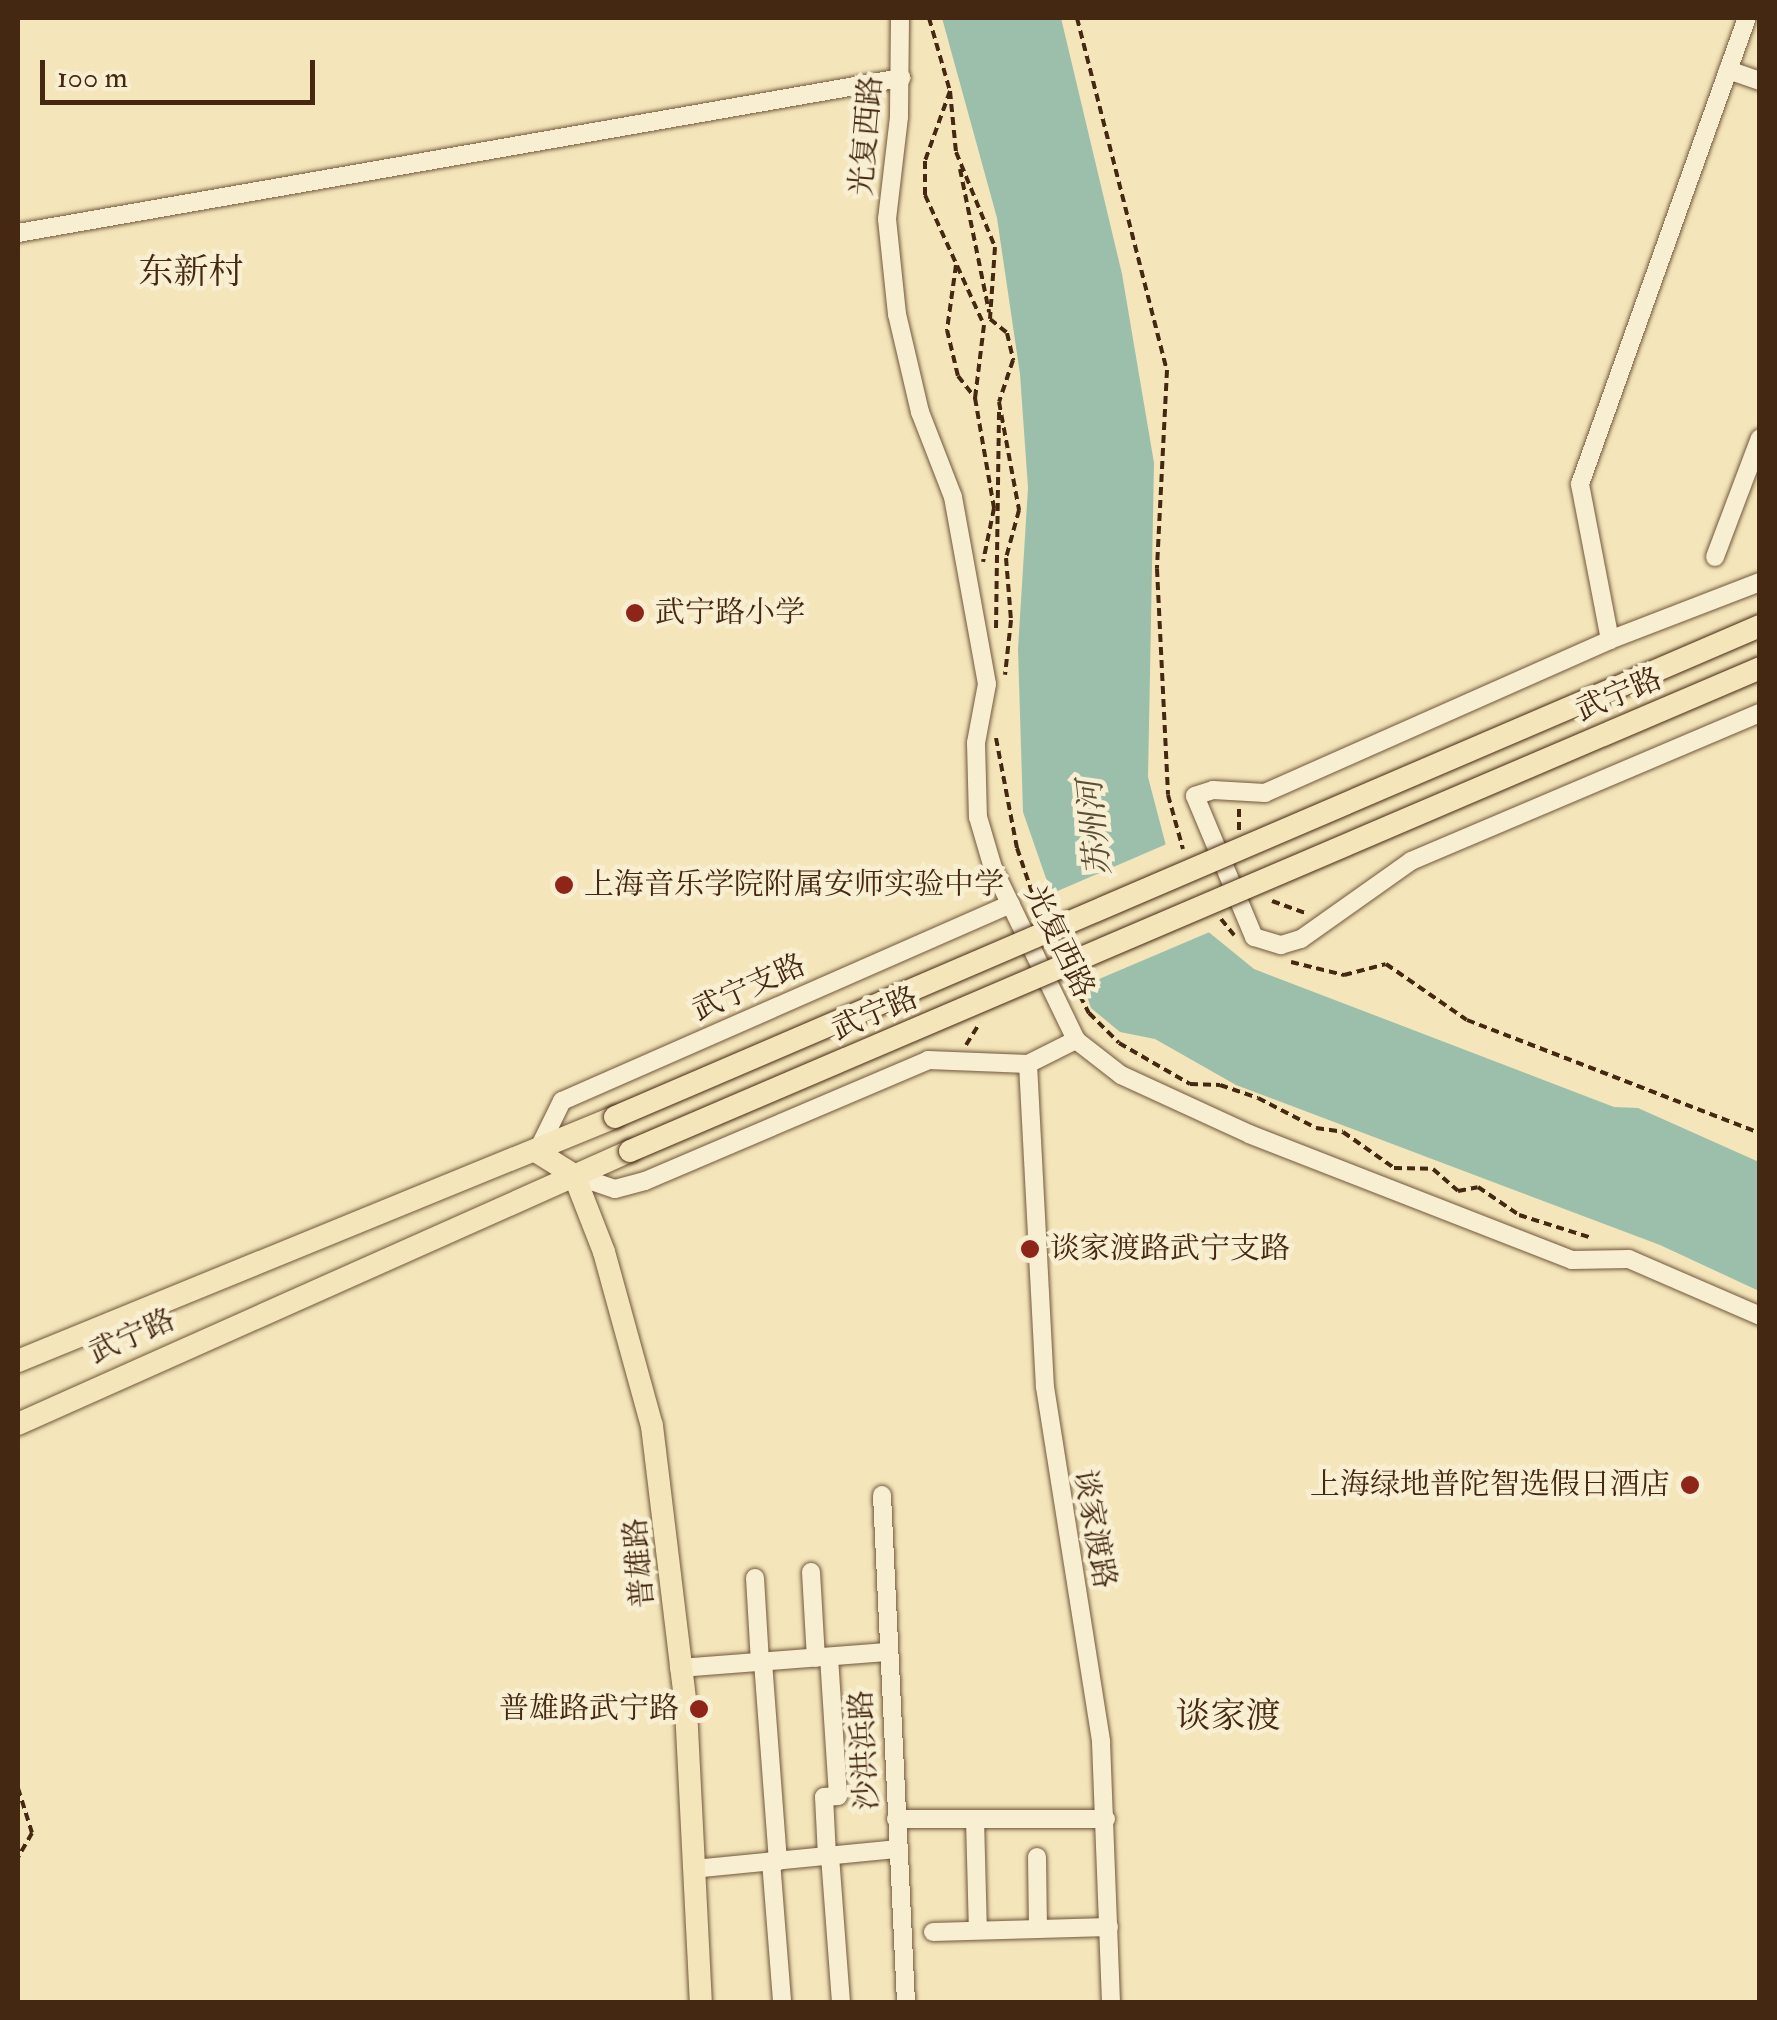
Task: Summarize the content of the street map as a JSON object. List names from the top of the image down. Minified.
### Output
{"streets":{"main road":["武宁路","普雄路"],"street":["光复西路","武宁支路","谈家渡路","沙洪浜路"]},"crossings":[["光复西路","武宁支路"],["武宁路","武宁支路"],["武宁路","普雄路"]],"districts":["东新村","谈家渡"],"water":["苏州河"],"places":["武宁路小学","上海音乐学院附属安师实验中学","谈家渡路武宁支路","上海绿地普陀智选假日酒店","普雄路武宁路"],"scale_bar":"100 m"}
